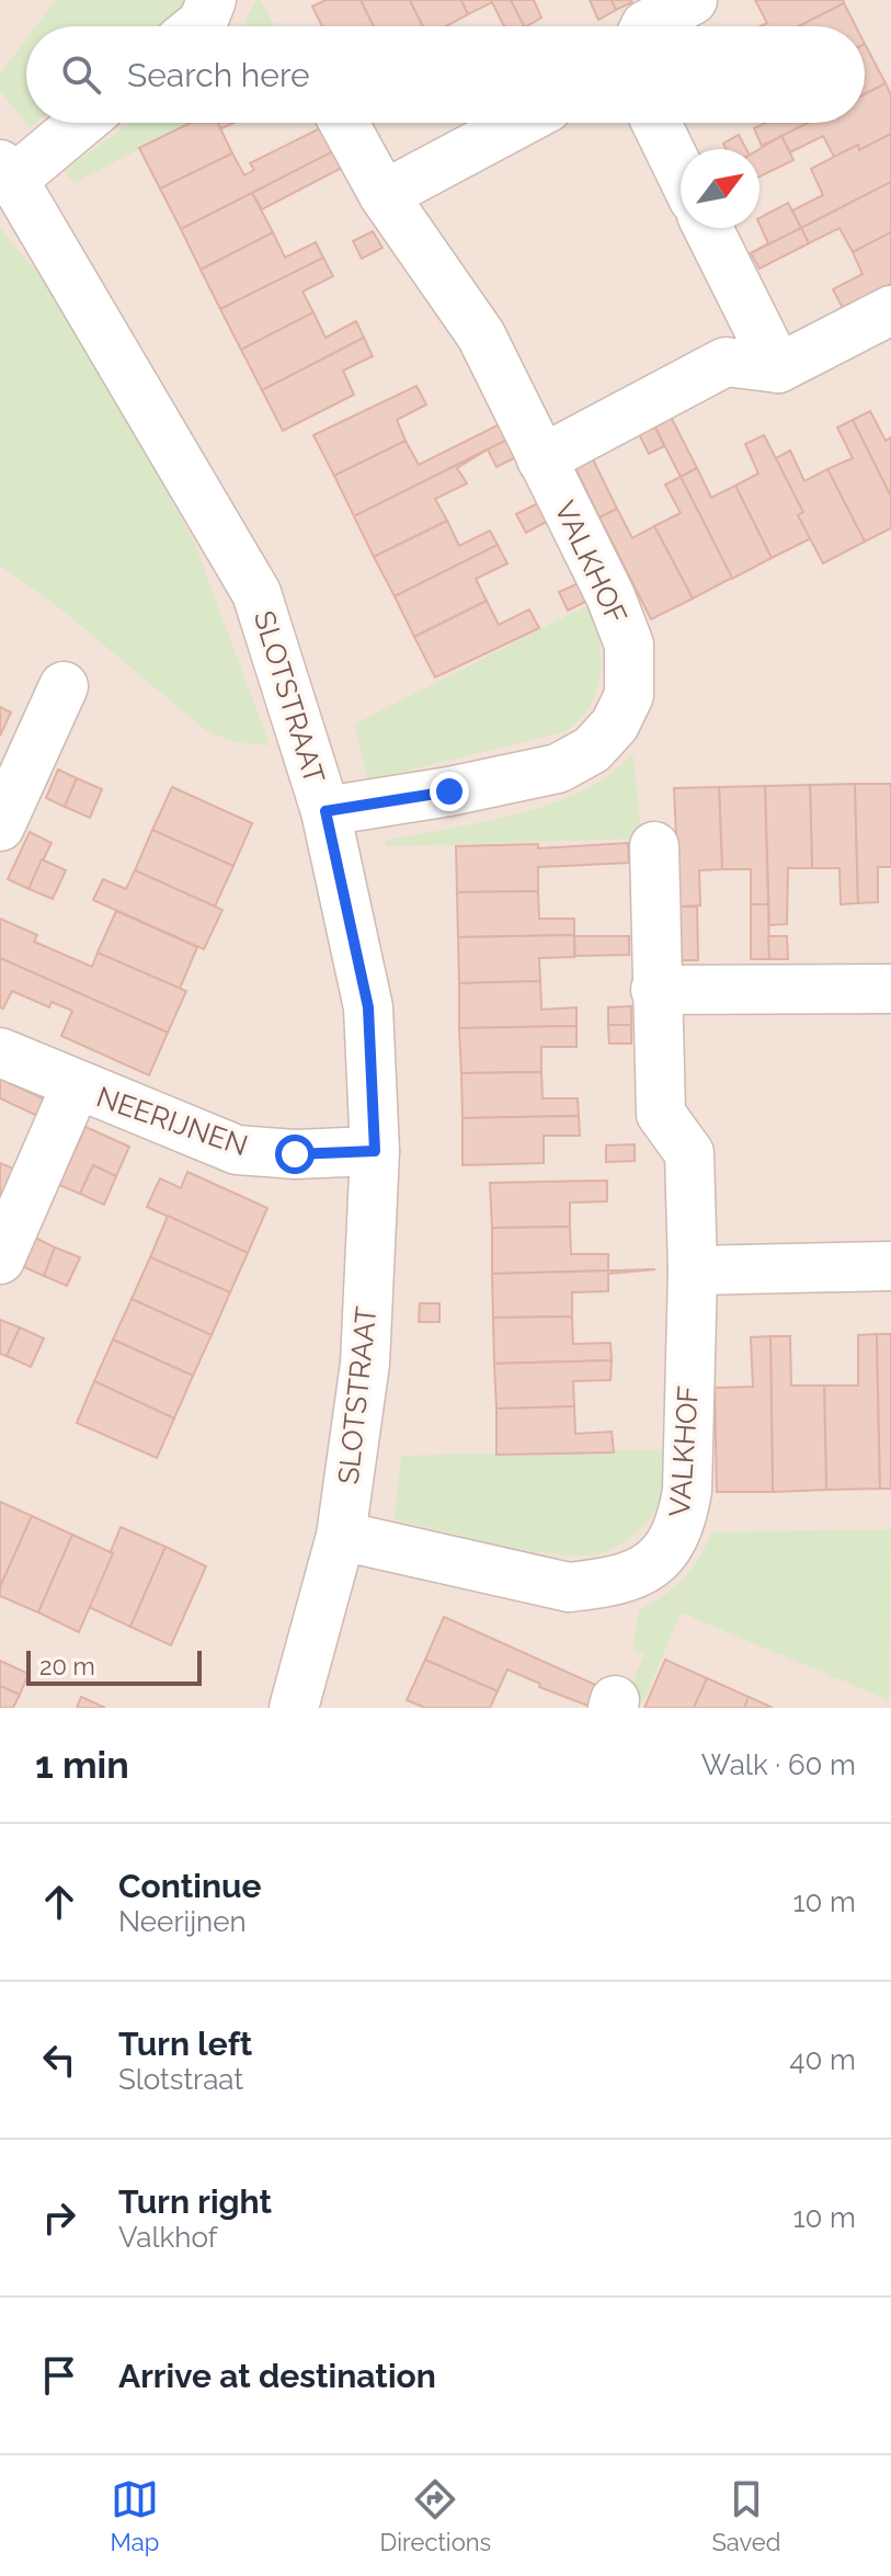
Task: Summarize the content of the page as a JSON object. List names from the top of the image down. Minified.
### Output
{"streets":{"street":["VALKHOF","SLOTSTRAAT","NEERIJNEN"]},"crossings":[["VALKHOF","SLOTSTRAAT"],["SLOTSTRAAT","NEERIJNEN"]],"scale_bar":"20 m","north":"top right","page":{"search":"Search here","scale":"20 m","heading":["1 min","Walk · 60 m"],"list":[["Continue","Neerijnen","10 m"],["Turn left","Slotstraat","40 m"],["Turn right","Valkhof","10 m"],"Arrive at destination"],"nav":["Map","Directions","Saved"]}}
